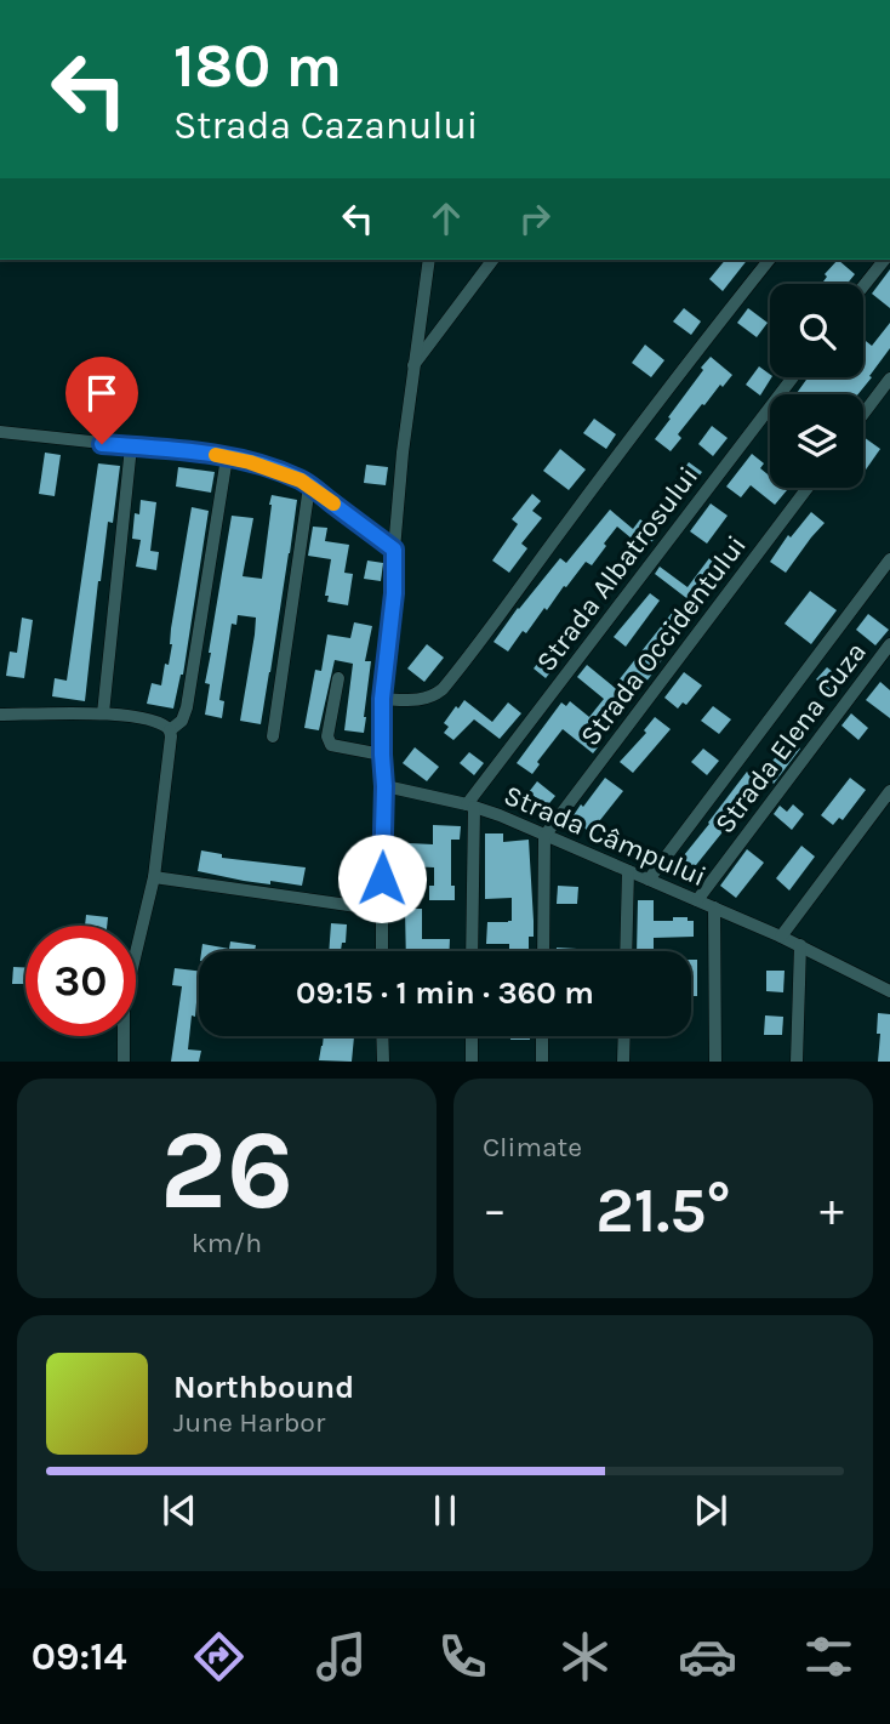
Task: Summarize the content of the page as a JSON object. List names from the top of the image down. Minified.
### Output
{"streets":{"street":["Strada Albatrosului","Strada Occidentului","Strada Elena Cuza","Strada Câmpului"]},"crossings":[["Strada Albatrosului","Strada Câmpului"],["Strada Occidentului","Strada Câmpului"],["Strada Elena Cuza","Strada Câmpului"]],"page":{"turn":["180 m","Strada Cazanului"],"limit":"30","trip":"09:15 · 1 min · 360 m","tile":[["26","km/h"],"Climate"],"heat":["−","21.5°","+"],"song":["Northbound","June Harbor"],"tabs":"09:14"}}
